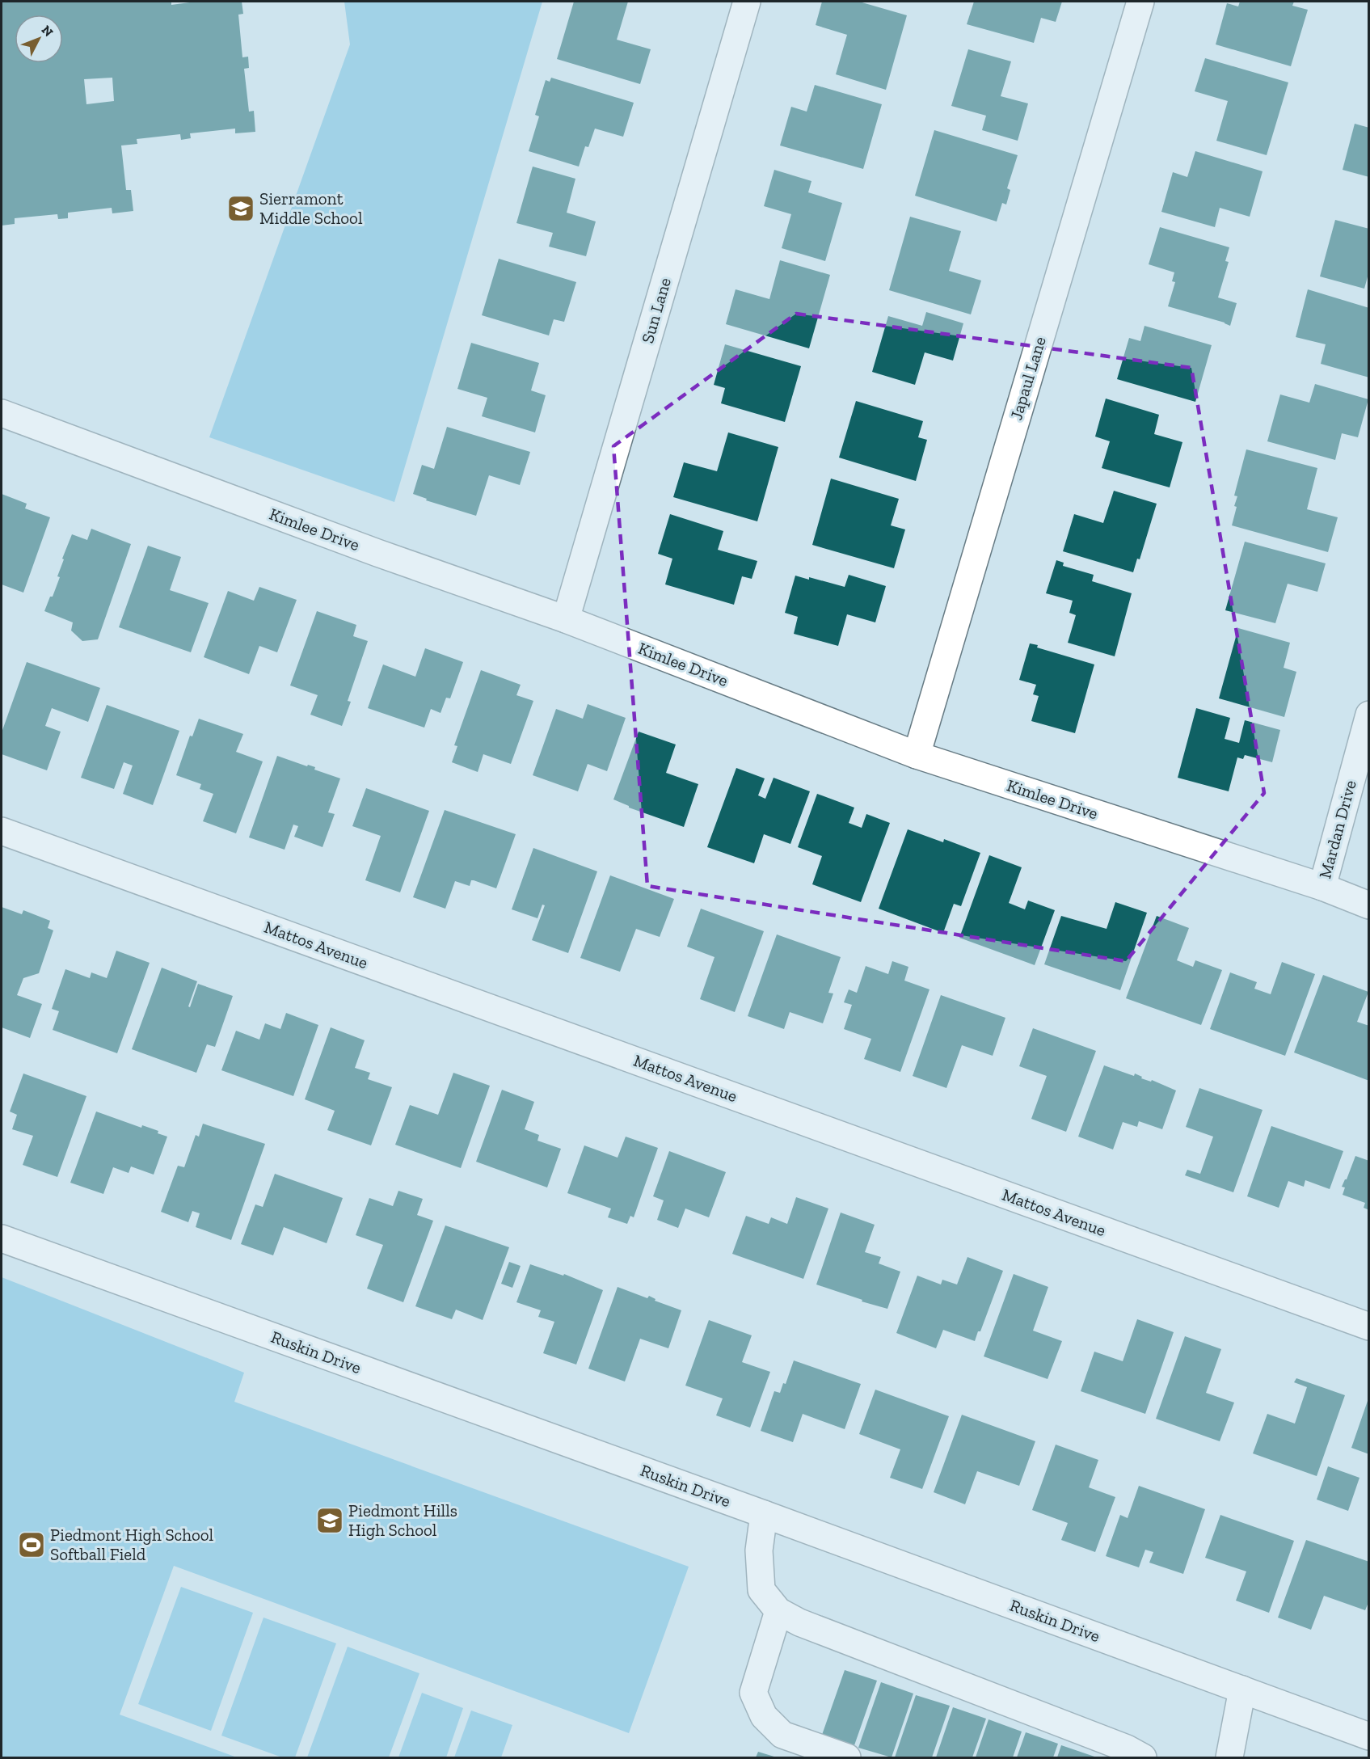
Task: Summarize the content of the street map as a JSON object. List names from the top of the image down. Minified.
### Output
{"streets":{"street":["Sun Lane","Japaul Lane","Kimlee Drive","Mardan Drive","Mattos Avenue","Ruskin Drive"]},"crossings":[["Sun Lane","Kimlee Drive"],["Japaul Lane","Kimlee Drive"],["Kimlee Drive","Mardan Drive"]],"places":{"school or university":["Sierramont Middle School","Piedmont Hills High School"],"sports":["Piedmont High School Softball Field"]},"north":"top right"}
